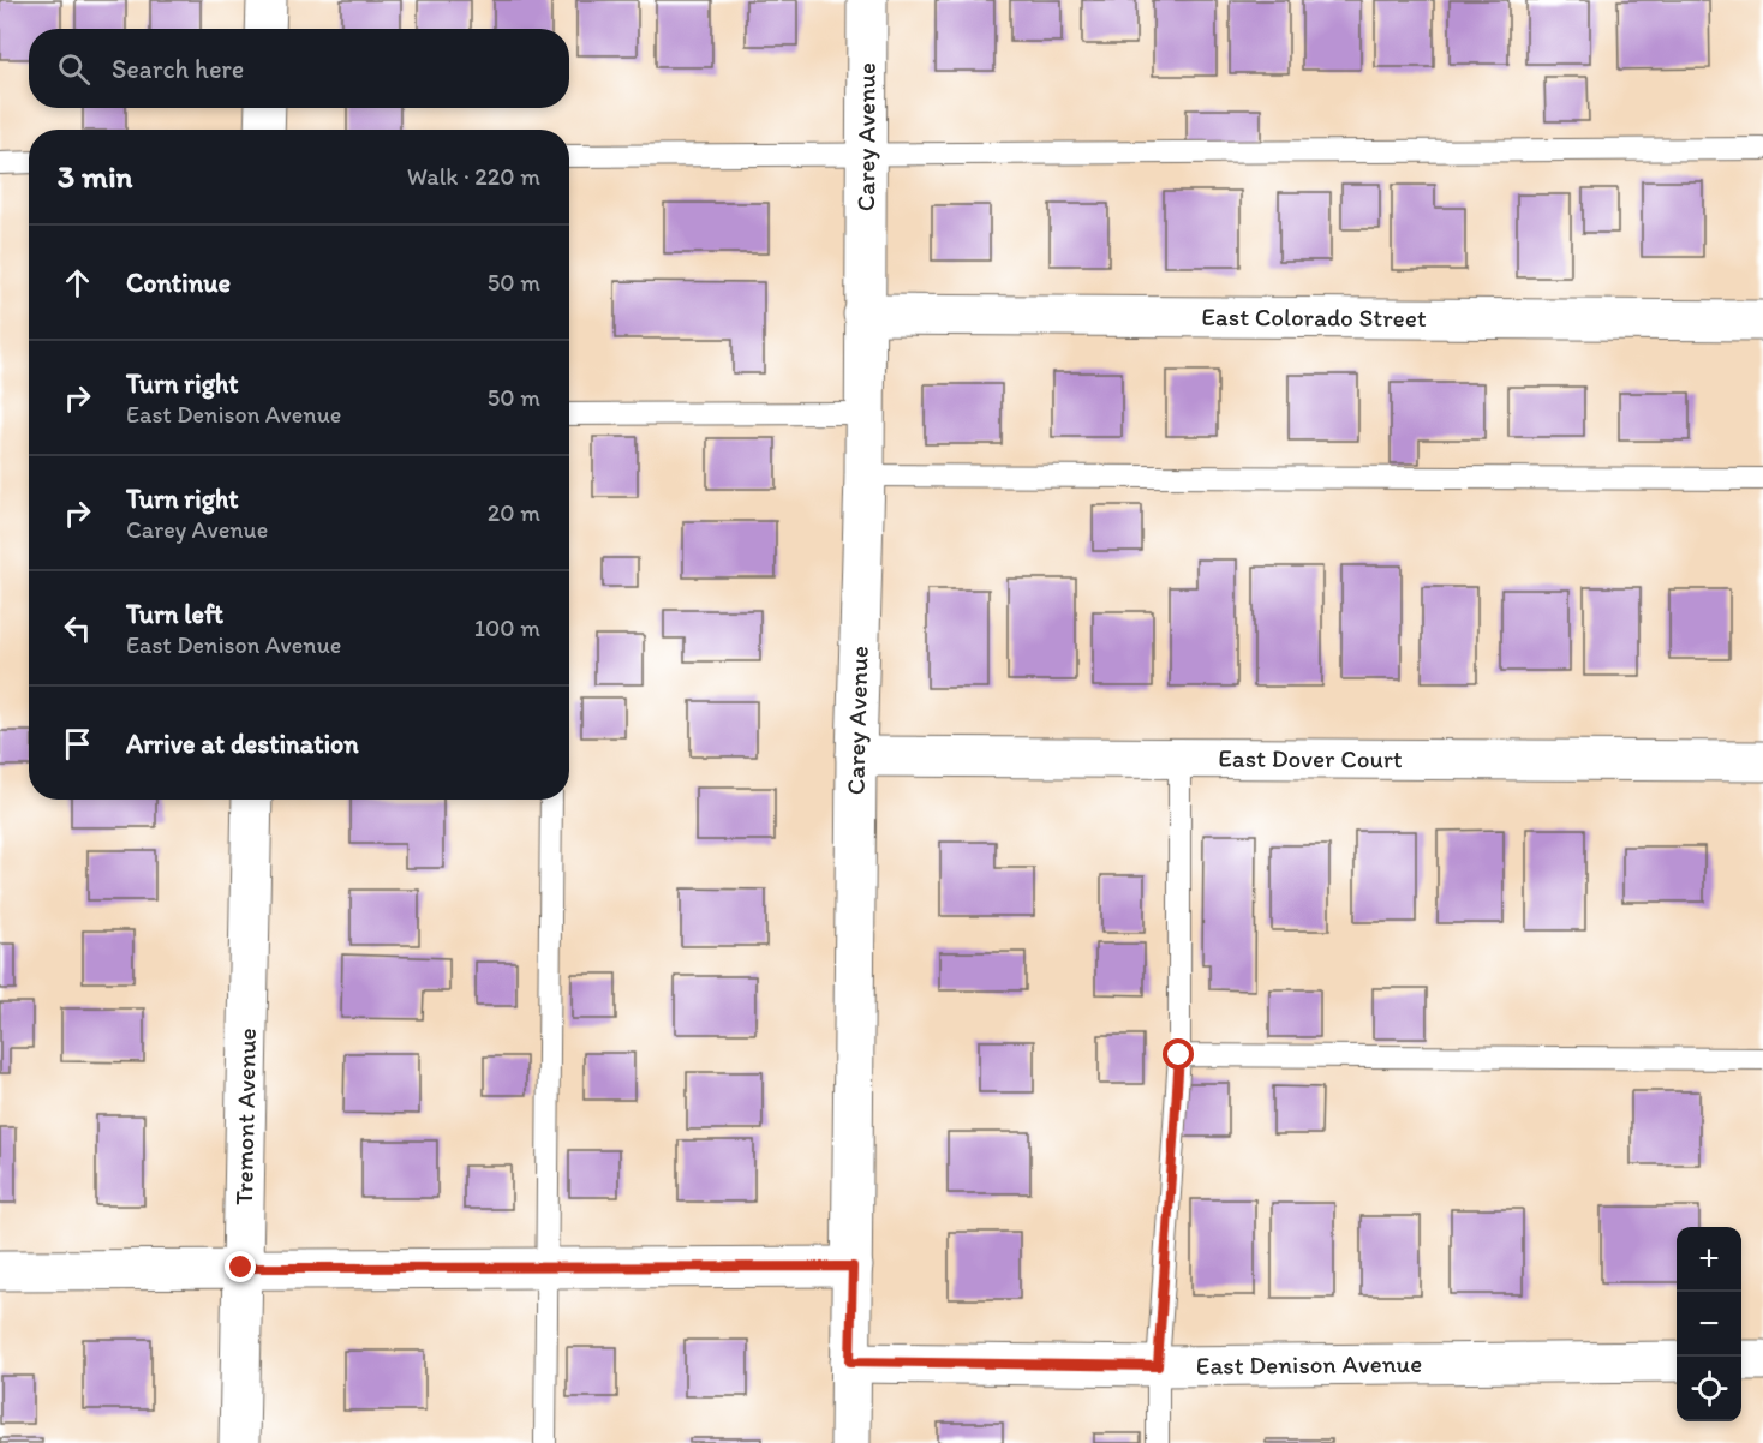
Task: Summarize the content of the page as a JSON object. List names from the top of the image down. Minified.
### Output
{"streets":{"street":["Carey Avenue","East Colorado Street","East Dover Court","Tremont Avenue","East Denison Avenue"]},"crossings":[["Carey Avenue","East Colorado Street"],["Carey Avenue","East Dover Court"],["Carey Avenue","East Denison Avenue"]],"page":{"search":"Search here","heading":["3 min","Walk · 220 m"],"list":[["Continue","50 m"],["Turn right","East Denison Avenue","50 m"],["Turn right","Carey Avenue","20 m"],["Turn left","East Denison Avenue","100 m"],"Arrive at destination"],"map_buttons":["+","−"]}}
